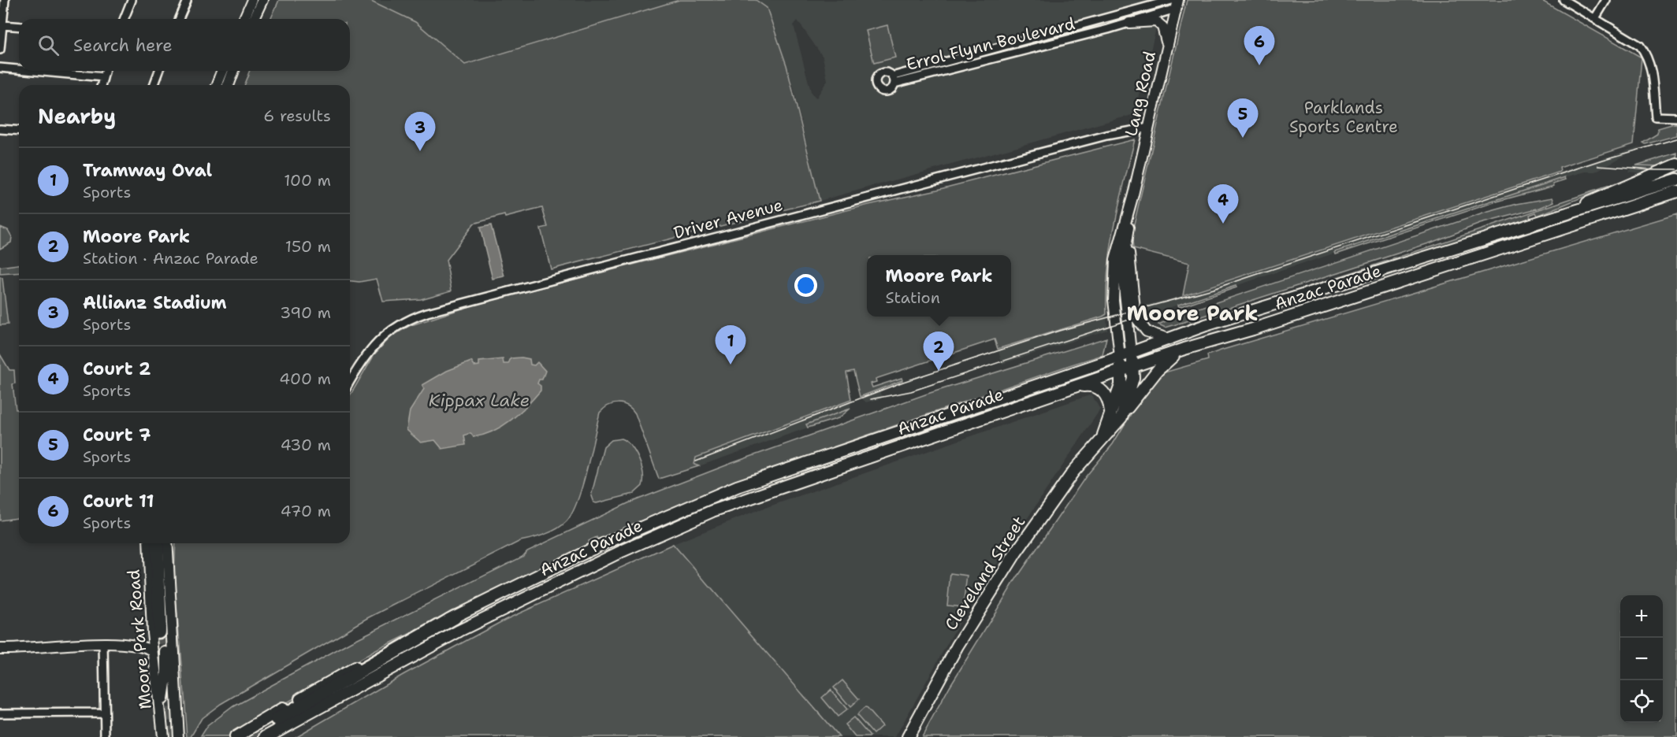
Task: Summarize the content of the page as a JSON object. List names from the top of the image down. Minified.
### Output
{"streets":{"main road":["Anzac Parade","Cleveland Street"],"street":["Errol Flynn Boulevard","Lang Road","Driver Avenue","Moore Park Road"]},"crossings":[["Errol Flynn Boulevard","Lang Road"],["Lang Road","Driver Avenue"],["Lang Road","Anzac Parade"],["Lang Road","Cleveland Street"],["Anzac Parade","Cleveland Street"]],"districts":["Moore Park"],"water":["Kippax Lake"],"parks":["Parklands Sports Centre"],"page":{"search":"Search here","pins":["6","5","3","4","1","2"],"heading":["Nearby","6 results"],"list":[{"mark":"1","name":"Tramway Oval","note":"Sports","value":"100 m"},{"mark":"2","name":"Moore Park","note":"Station · Anzac Parade","value":"150 m"},{"mark":"3","name":"Allianz Stadium","note":"Sports","value":"390 m"},{"mark":"4","name":"Court 2","note":"Sports","value":"400 m"},{"mark":"5","name":"Court 7","note":"Sports","value":"430 m"},{"mark":"6","name":"Court 11","note":"Sports","value":"470 m"}],"popup":["Moore Park","Station"],"map_buttons":["+","−"]}}
